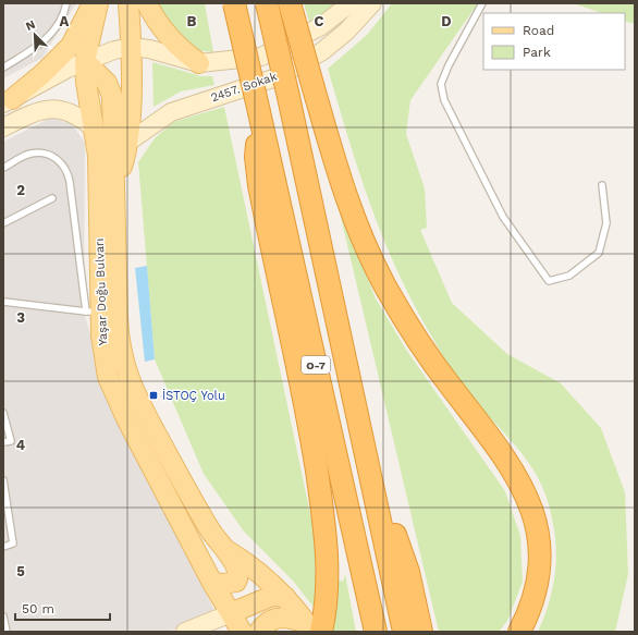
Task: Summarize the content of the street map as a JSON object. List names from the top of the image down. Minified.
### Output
{"streets":{"highway":["O-7"],"main road":["2457. Sokak","Yaşar Doğu Bulvarı"]},"crossings":[["2457. Sokak","Yaşar Doğu Bulvarı"]],"places":{"transit":["İSTOÇ Yolu"]},"legend":["Road","Park"],"scale_bar":"50 m","north":"top left","grid":{"columns":["A","B","C","D"],"rows":["2","3","4","5"]}}
